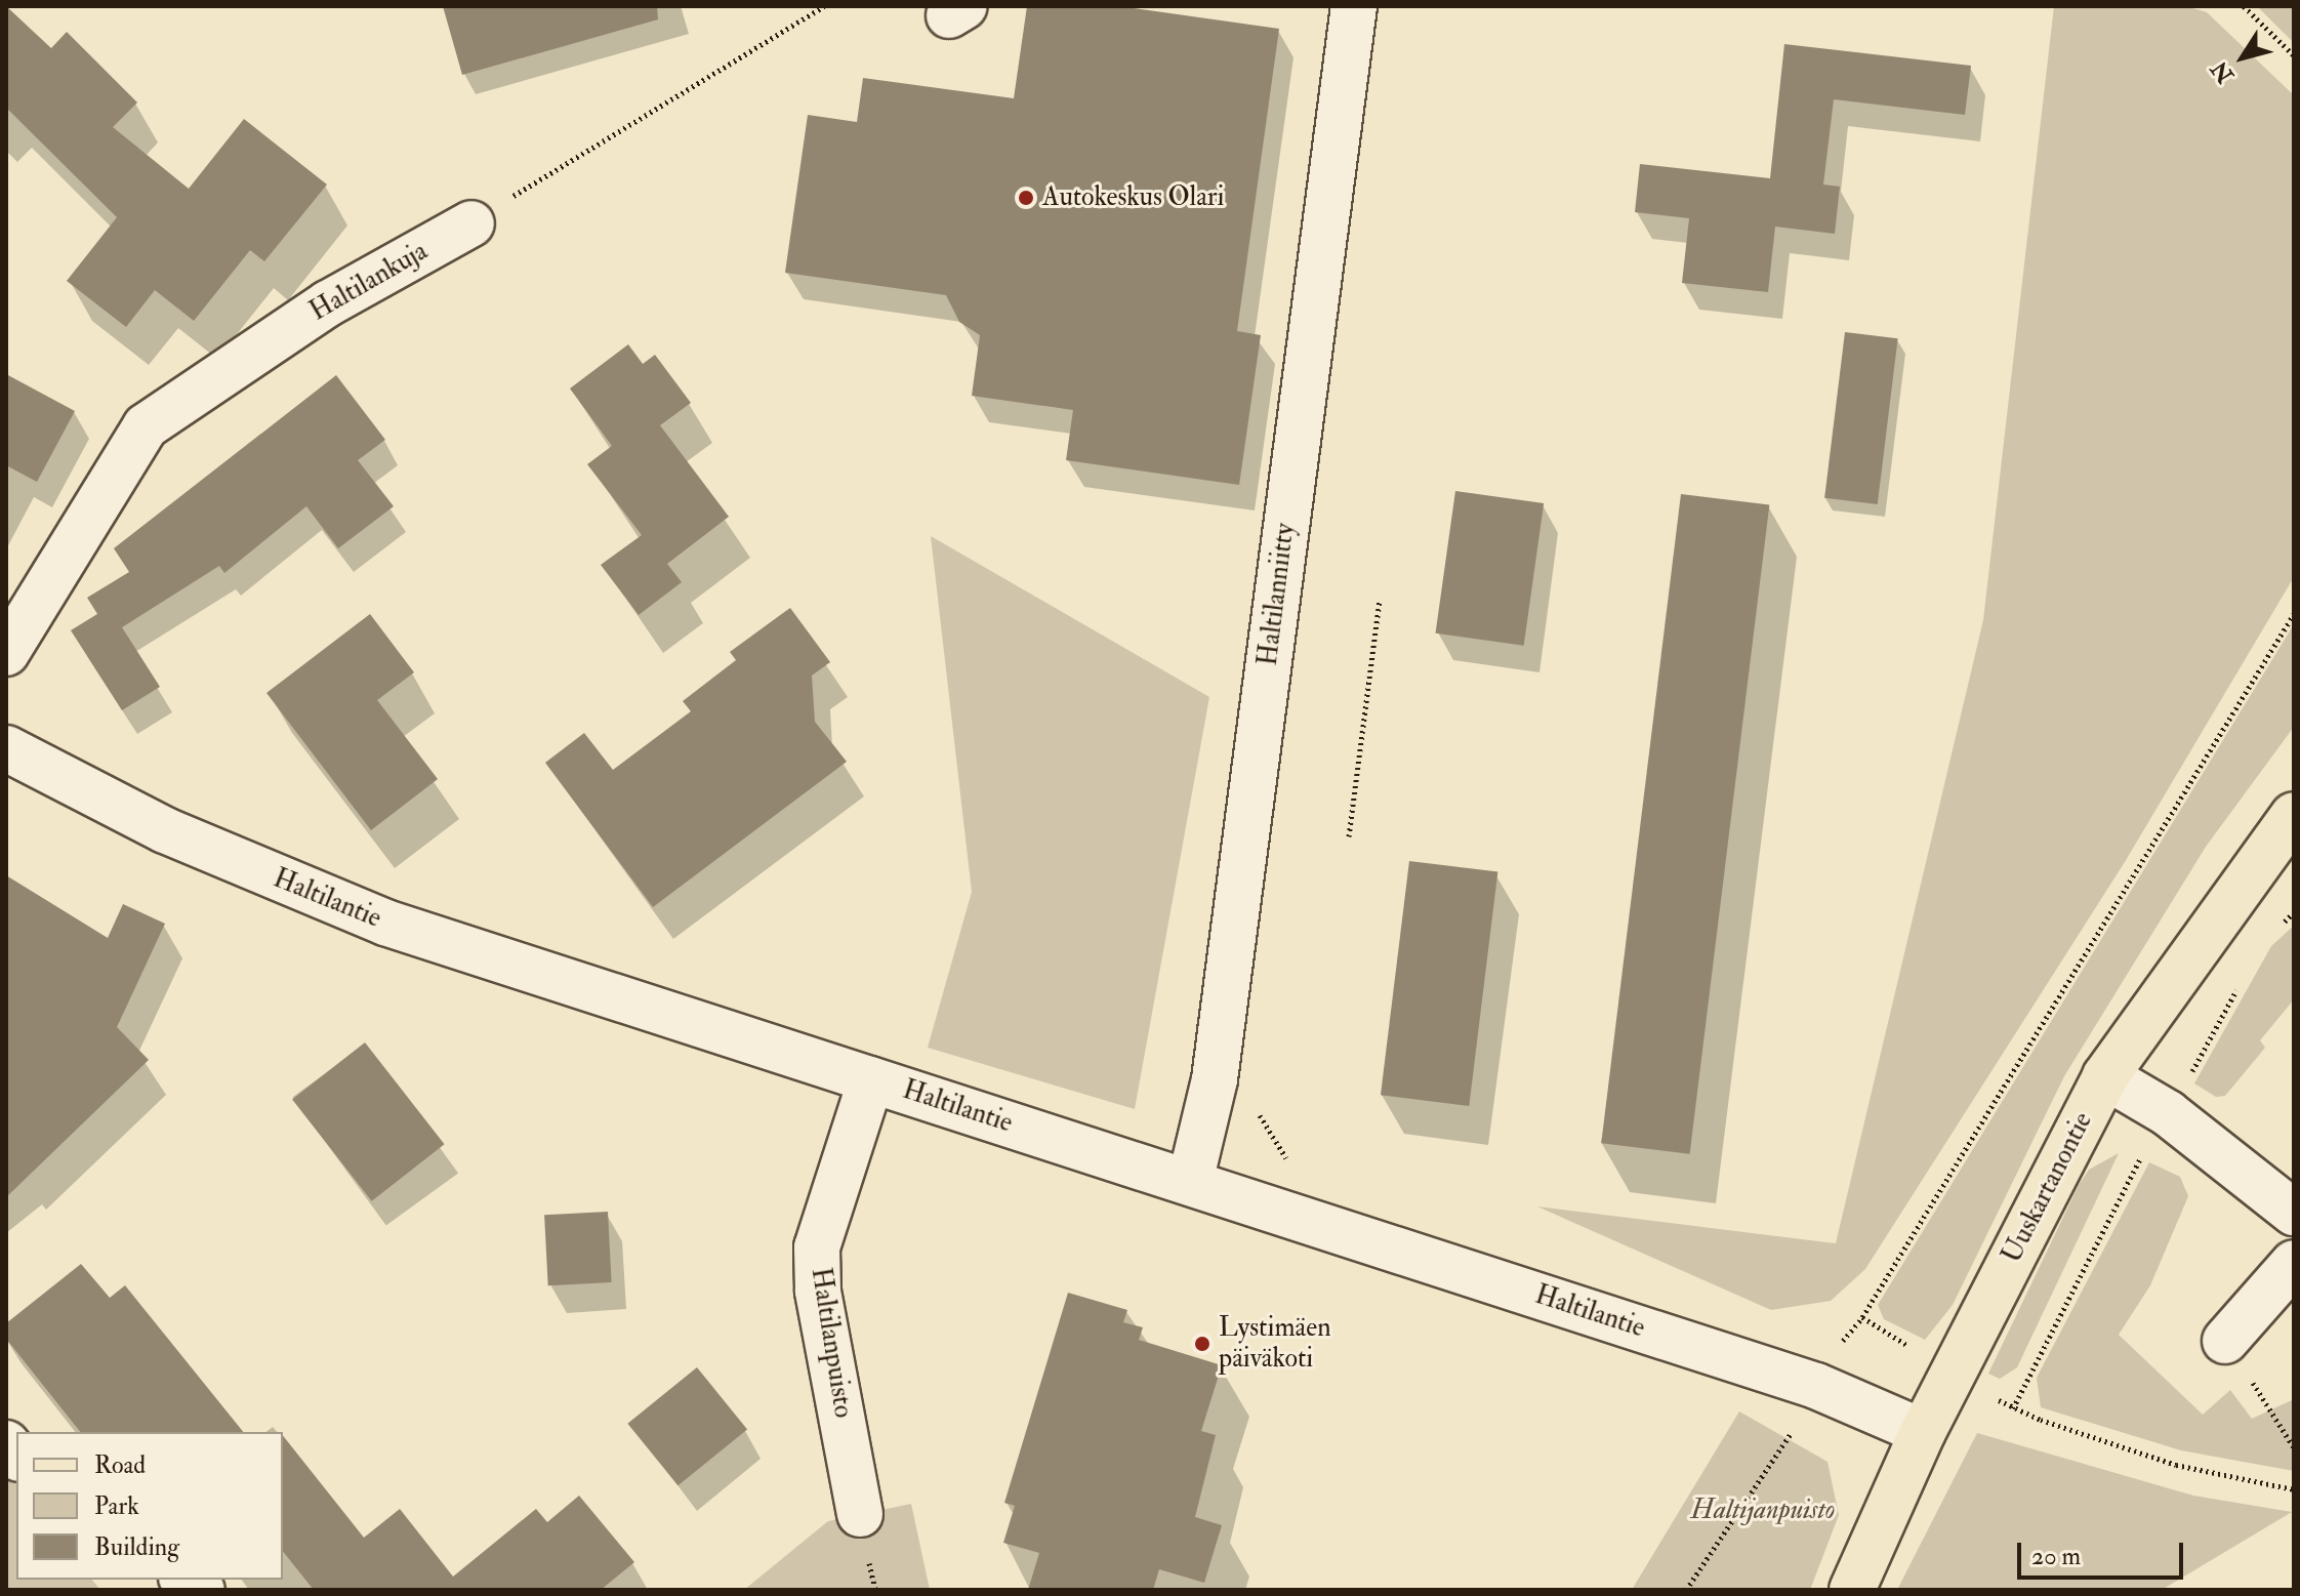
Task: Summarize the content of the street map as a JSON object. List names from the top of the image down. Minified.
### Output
{"streets":{"main road":["Uuskartanontie"],"street":["Haltilankuja","Haltilanniitty","Haltilantie","Haltilanpuisto"]},"crossings":[["Haltilanniitty","Haltilantie"],["Haltilantie","Uuskartanontie"],["Haltilantie","Haltilanpuisto"]],"parks":["Haltijanpuisto"],"places":["Autokeskus Olari","Lystimäen päiväkoti"],"legend":["Road","Park","Building"],"scale_bar":"20 m","north":"bottom left"}
